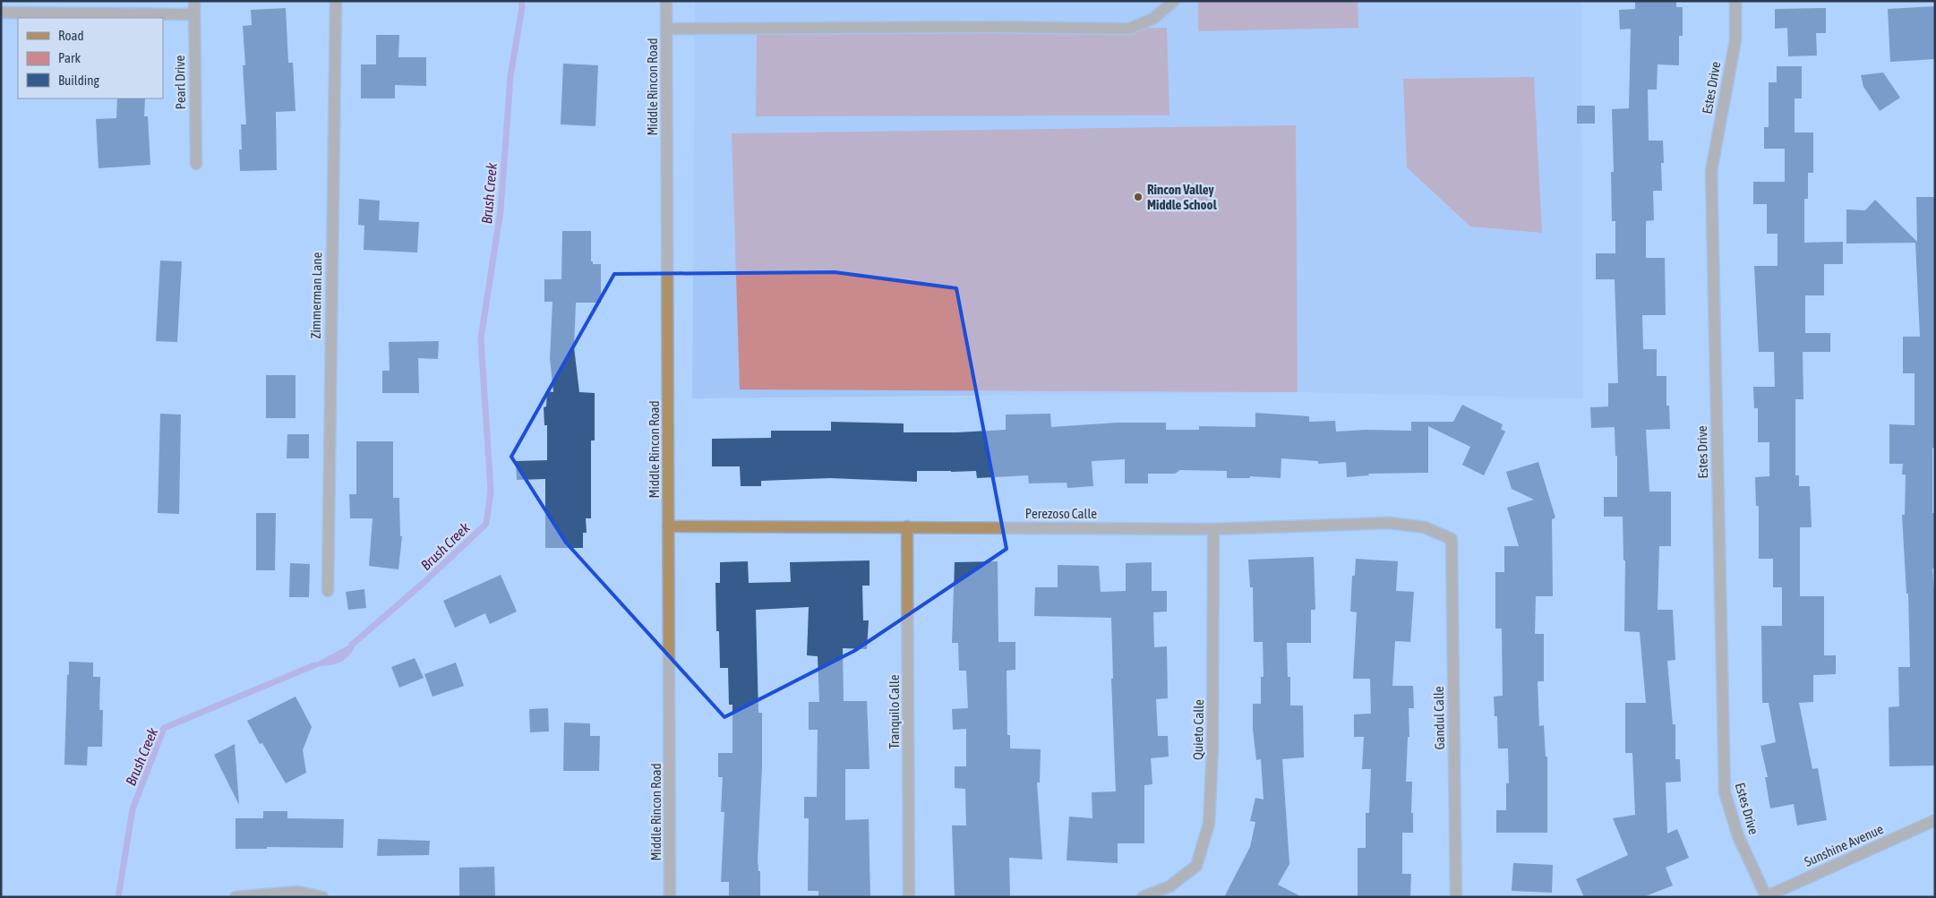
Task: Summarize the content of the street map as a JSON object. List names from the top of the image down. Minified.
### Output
{"streets":{"street":["Pearl Drive","Middle Rincon Road","Estes Drive","Zimmerman Lane","Perezoso Calle","Tranquilo Calle","Gandul Calle","Quieto Calle","Sunshine Avenue"]},"crossings":[["Middle Rincon Road","Perezoso Calle"],["Estes Drive","Sunshine Avenue"],["Perezoso Calle","Tranquilo Calle"],["Perezoso Calle","Gandul Calle"],["Perezoso Calle","Quieto Calle"]],"water":["Brush Creek"],"places":["Rincon Valley Middle School"],"legend":["Road","Park","Building"]}
